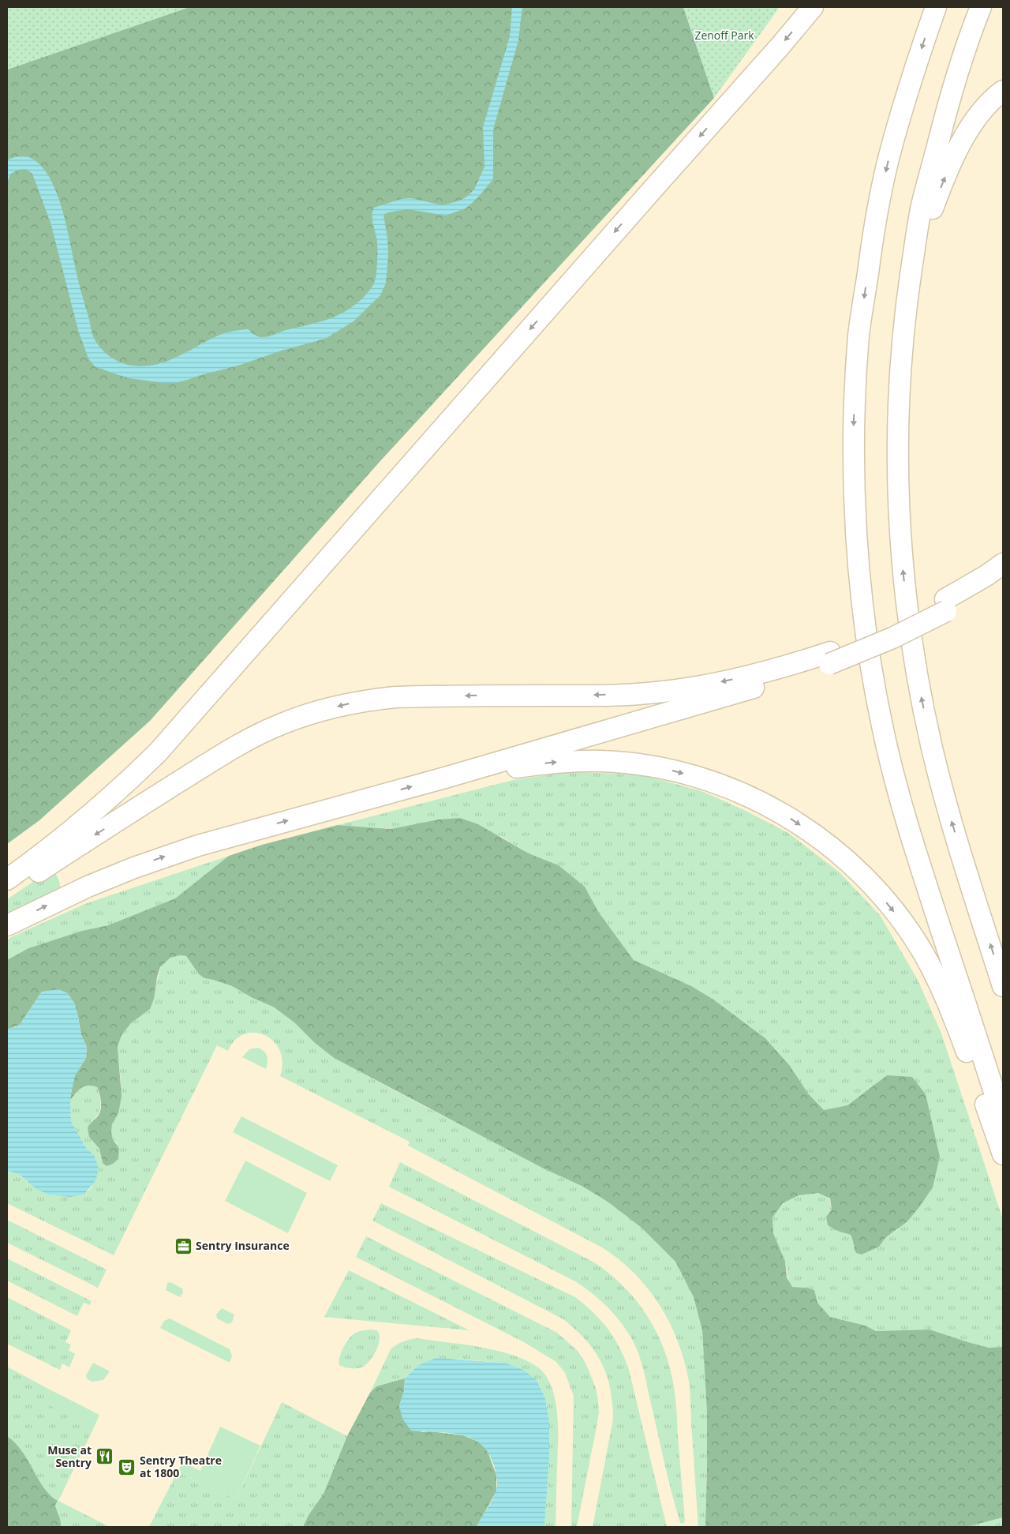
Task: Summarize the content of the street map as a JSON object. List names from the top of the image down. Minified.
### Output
{"parks":["Zenoff Park"],"places":{"office":["Sentry Insurance"],"restaurant":["Muse at Sentry"],"theatre":["Sentry Theatre at 1800"]}}
